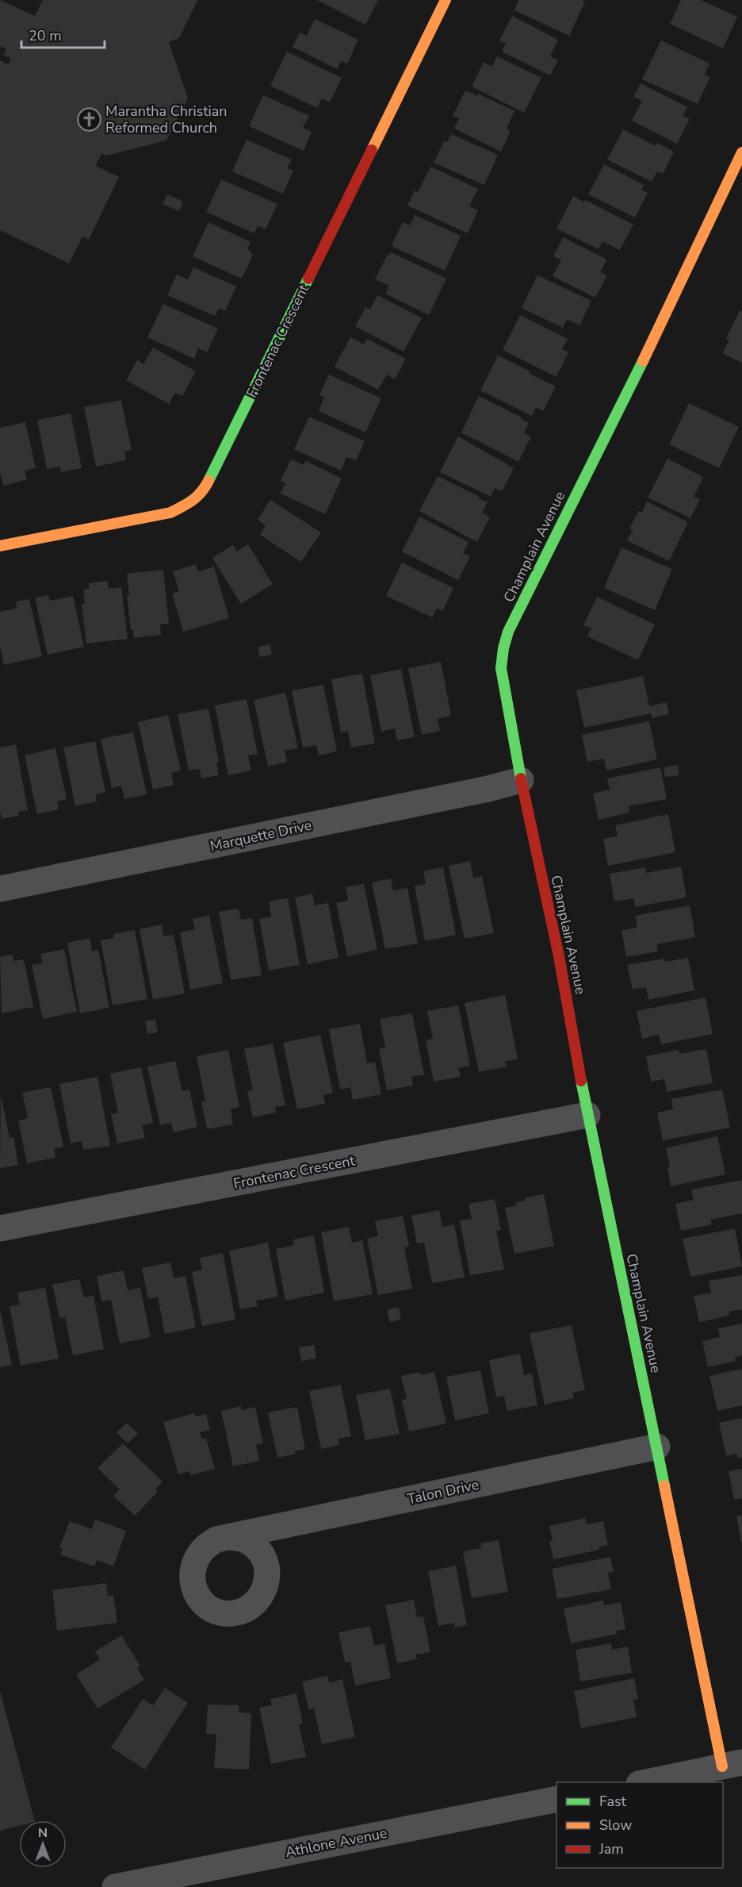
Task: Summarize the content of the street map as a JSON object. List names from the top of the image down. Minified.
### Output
{"streets":{"street":["Frontenac Crescent","Champlain Avenue","Marquette Drive","Talon Drive","Athlone Avenue"]},"crossings":[["Frontenac Crescent","Champlain Avenue"],["Champlain Avenue","Marquette Drive"],["Champlain Avenue","Talon Drive"]],"places":{"church":["Marantha Christian Reformed Church"]},"legend":["Fast","Slow","Jam"],"scale_bar":"20 m","north":"top"}
